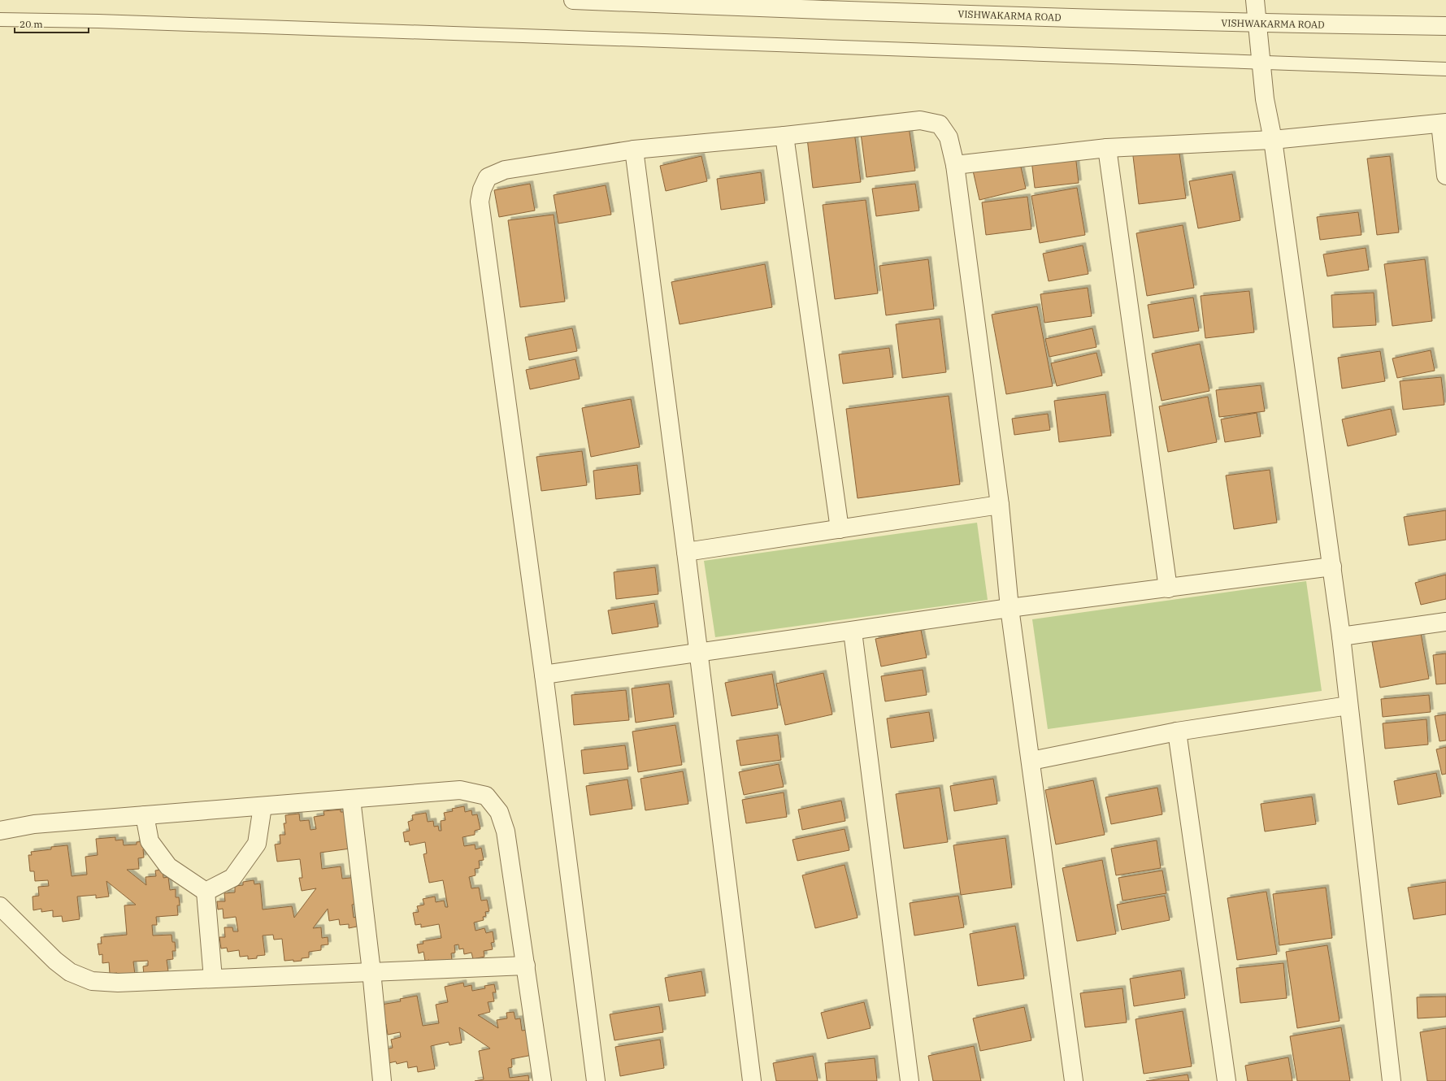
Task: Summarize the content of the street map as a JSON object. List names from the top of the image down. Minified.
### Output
{"streets":{"street":["VISHWAKARMA ROAD"]},"scale_bar":"20 m"}
